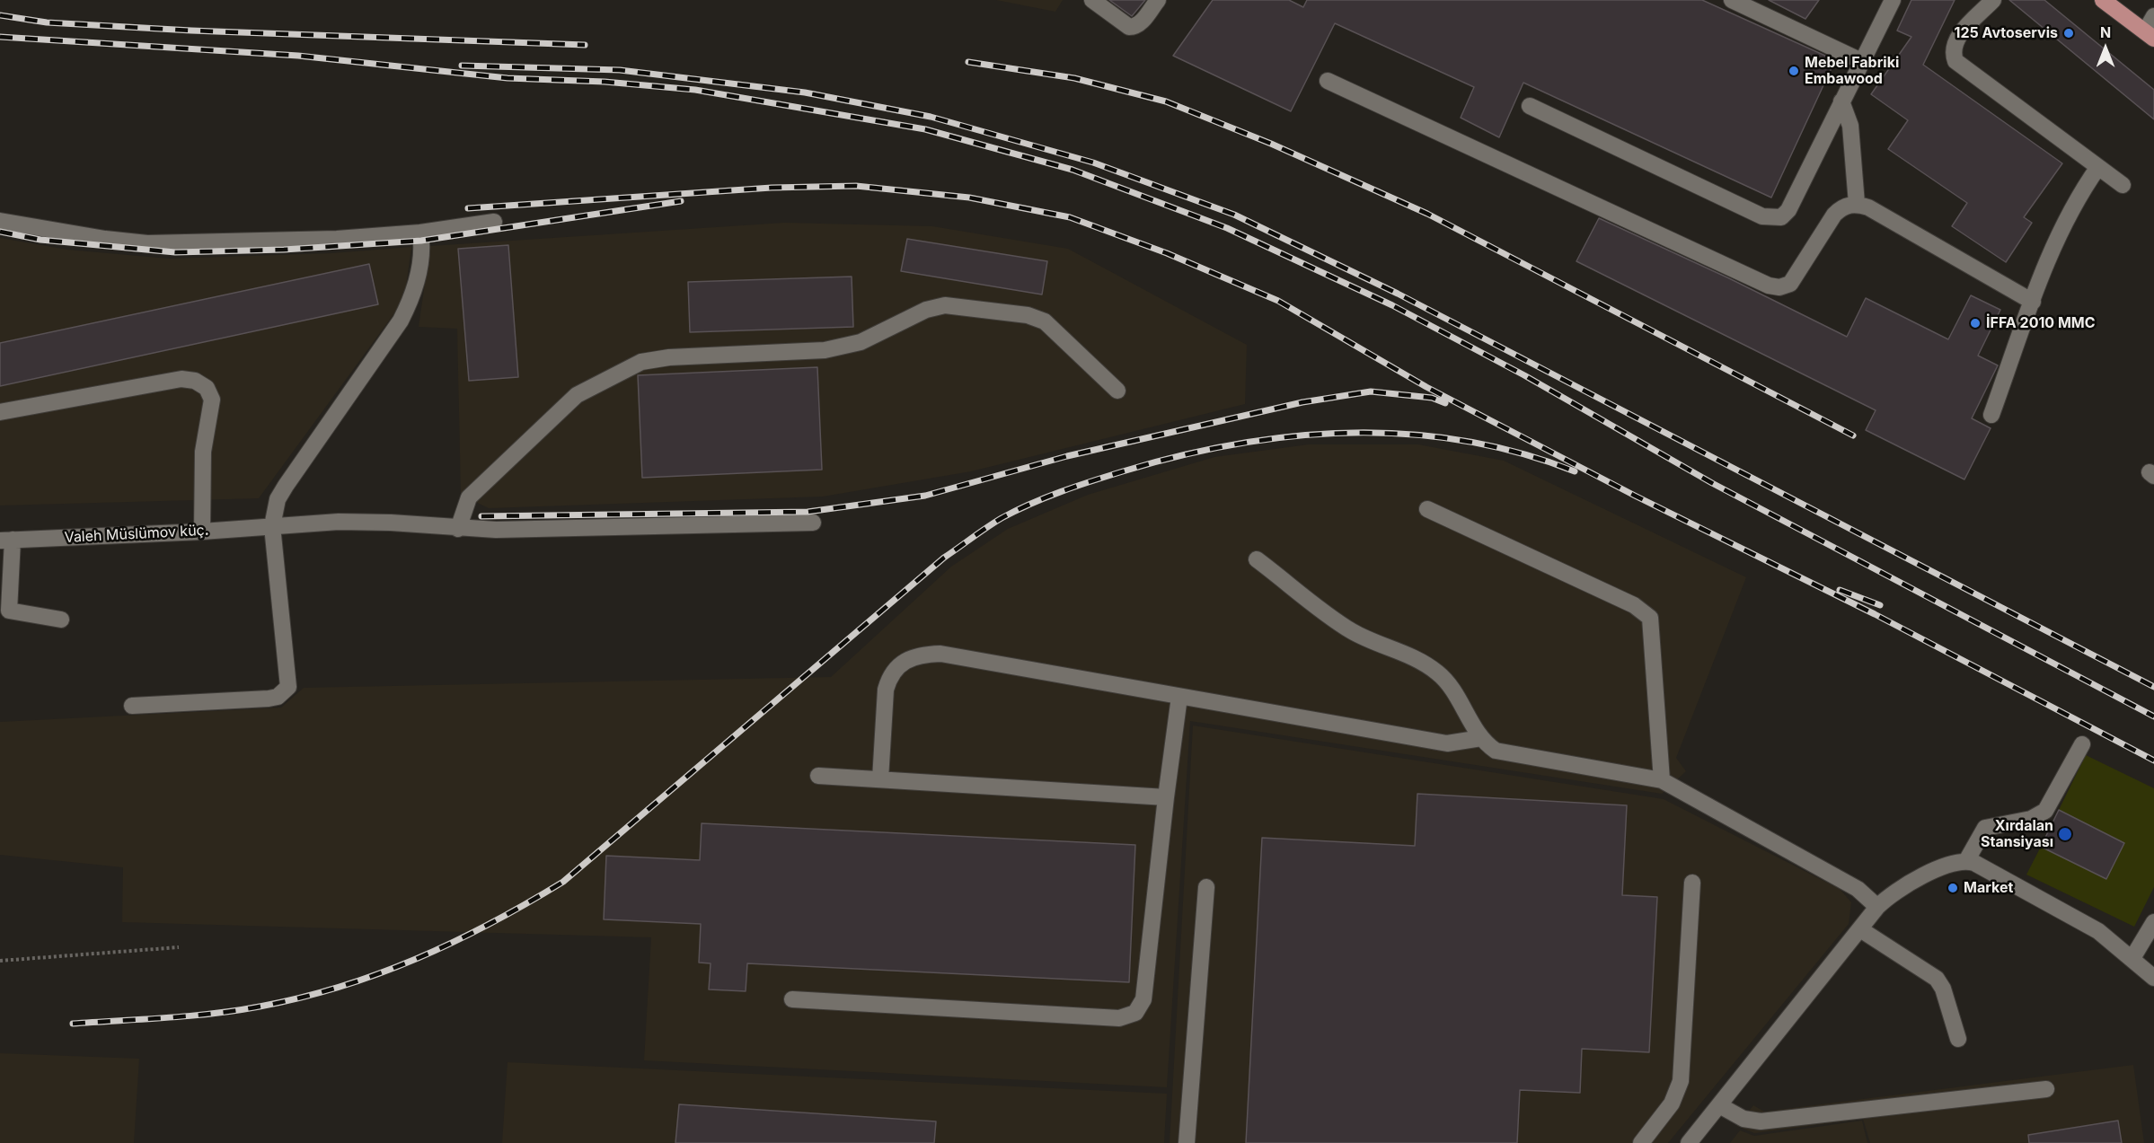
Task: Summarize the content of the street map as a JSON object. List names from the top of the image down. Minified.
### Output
{"streets":{"street":["Valeh Müslümov küç."]},"places":["125 Avtoservis","Mebel Fabriki Embawood","İFFA 2010 MMC","Xırdalan Stansiyası","Market"],"north":"top"}
